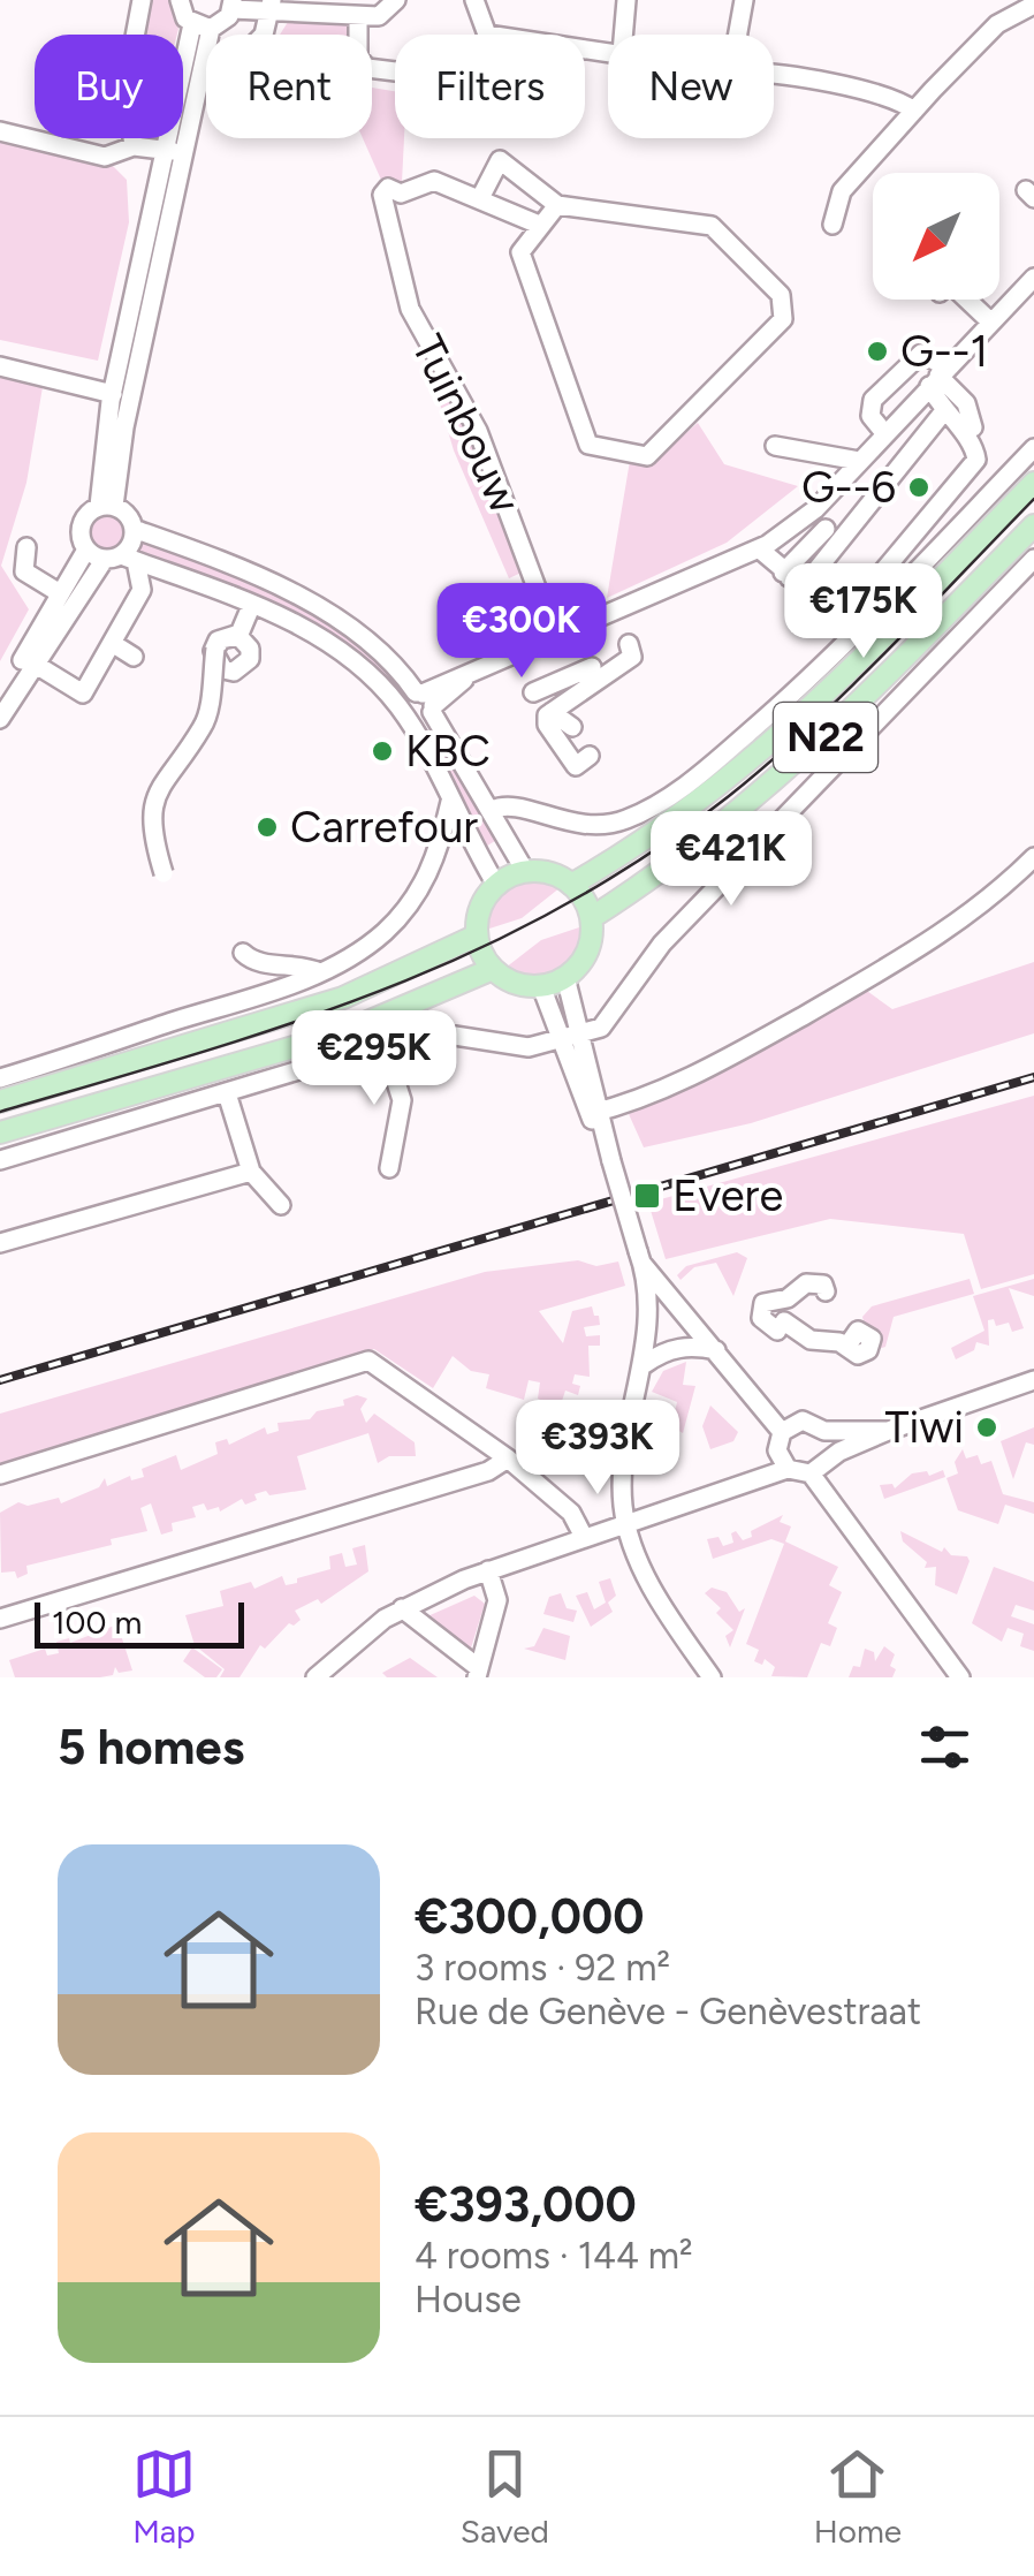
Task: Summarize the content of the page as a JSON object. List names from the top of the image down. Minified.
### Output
{"streets":{"main road":["N22"],"street":["Tuinbouw"]},"places":{"other":["G--1","G--6","KBC","Carrefour","Tiwi"],"transit":["Evere"]},"scale_bar":"100 m","north":"bottom left","page":{"chip":["Buy","Rent","Filters","New"],"price":["€175K","€300K","€421K","€295K","€393K"],"scale":"100 m","heading":"5 homes","list":[{"name":"€300,000","note":"3 rooms · 92 m² · Rue de Genève - Genèvestraat"},{"name":"€393,000","note":"4 rooms · 144 m² · House"}],"tabs":["Map","Saved","Home"]}}
